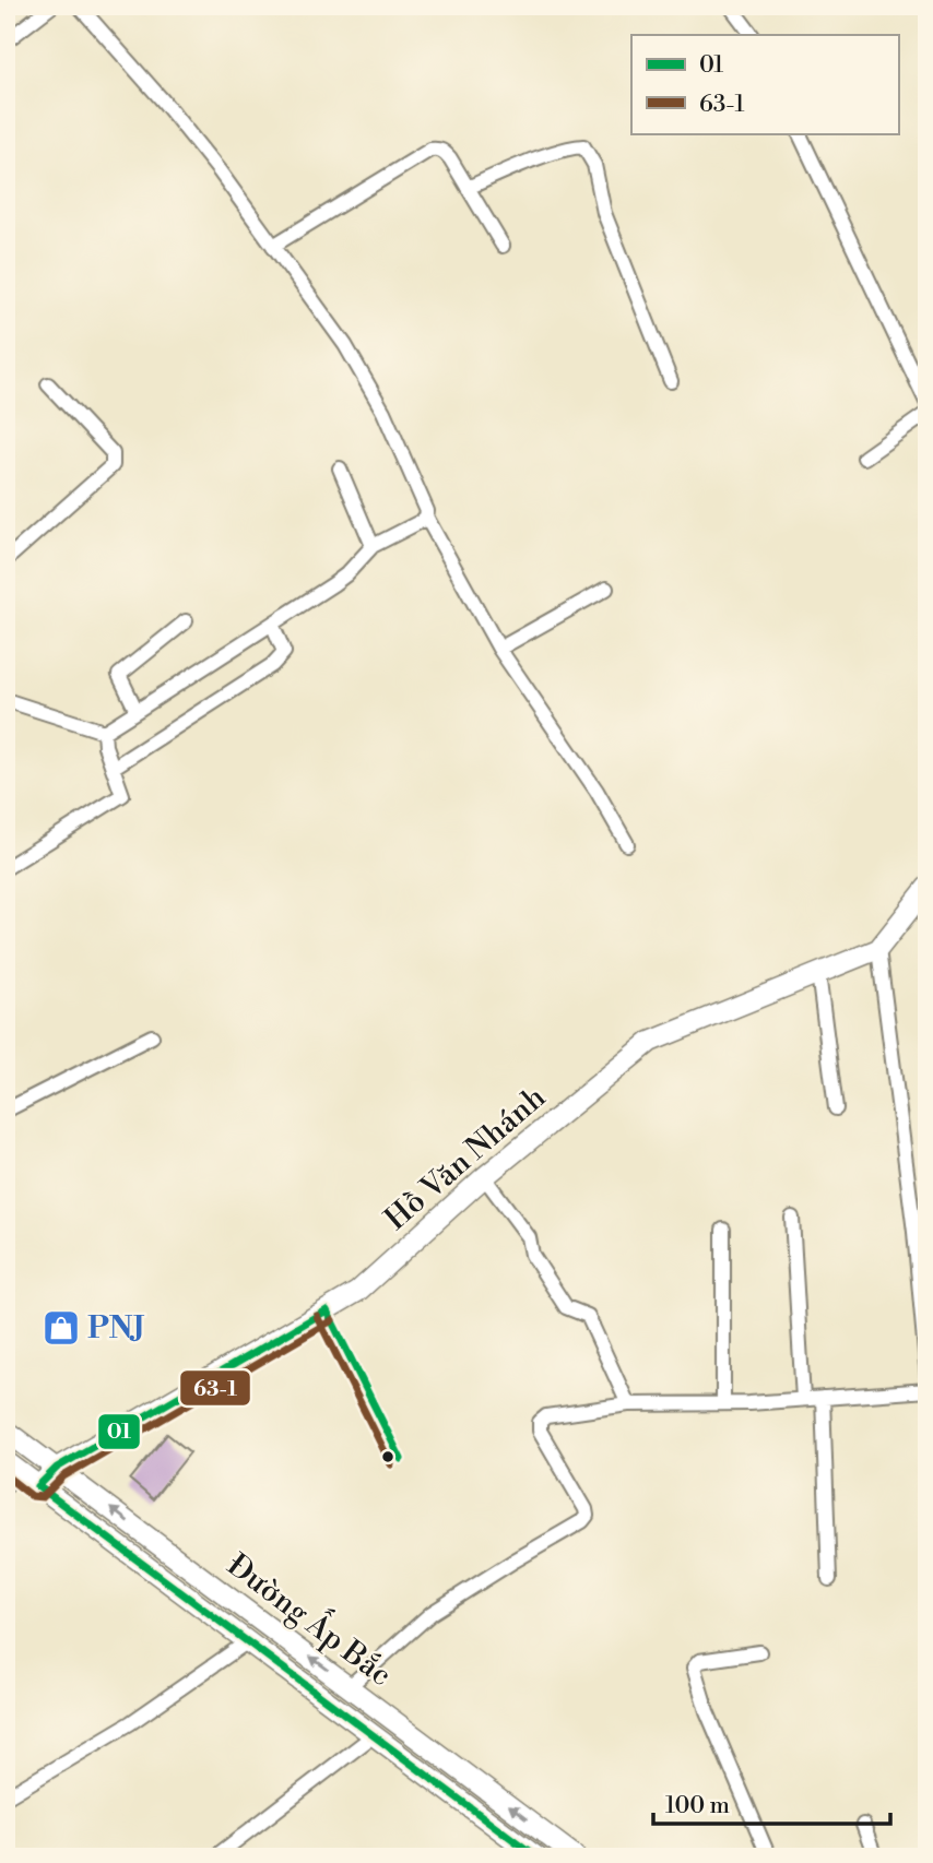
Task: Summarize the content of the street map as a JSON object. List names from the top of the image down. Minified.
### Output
{"streets":{"main road":["Hồ Văn Nhánh","Đường Ấp Bắc"]},"crossings":[["Hồ Văn Nhánh","Đường Ấp Bắc"]],"places":{"shop":["PNJ"]},"lines":["transit line 01","transit line 63-1"],"legend":["01","63-1"],"scale_bar":"100 m"}
